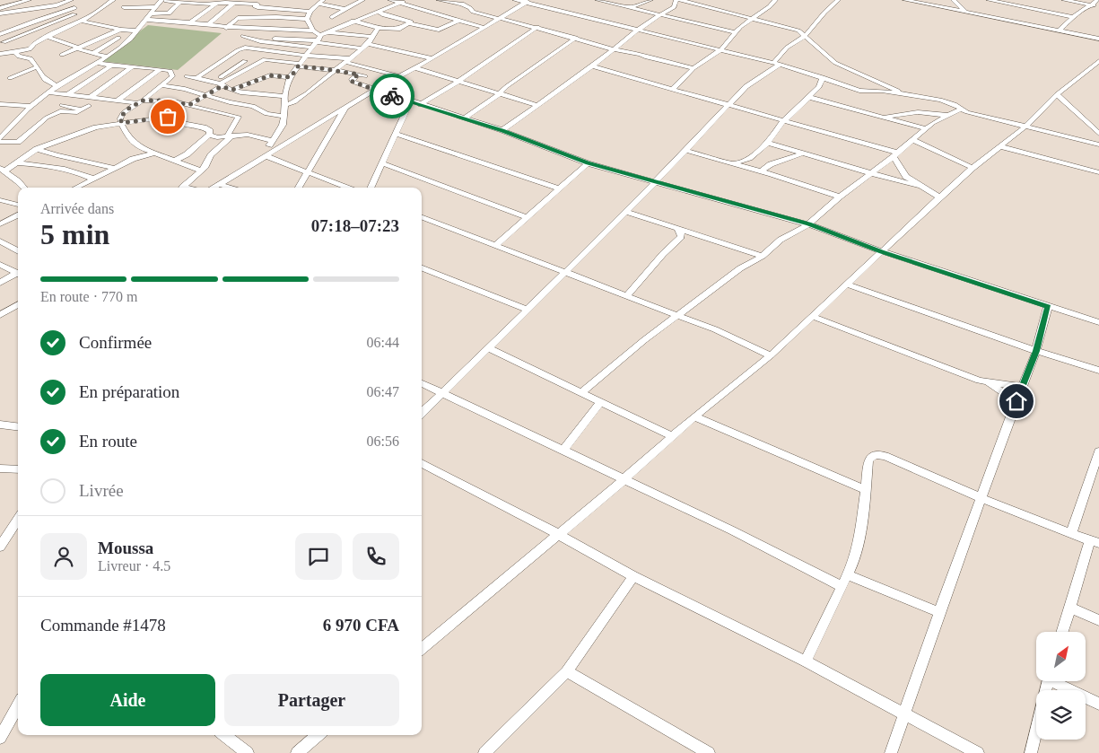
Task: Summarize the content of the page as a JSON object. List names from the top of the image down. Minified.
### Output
{"north":"top right","page":{"heading":["5 min","Arrivée dans","07:18–07:23"],"panel":["Moussa","Livreur · 4.5","Commande #1478","6 970 CFA"],"bar":"En route · 770 m","list":[["Confirmée","06:44"],["En préparation","06:47"],["En route","06:56"],"Livrée"],"buttons":["Aide","Partager"]}}
